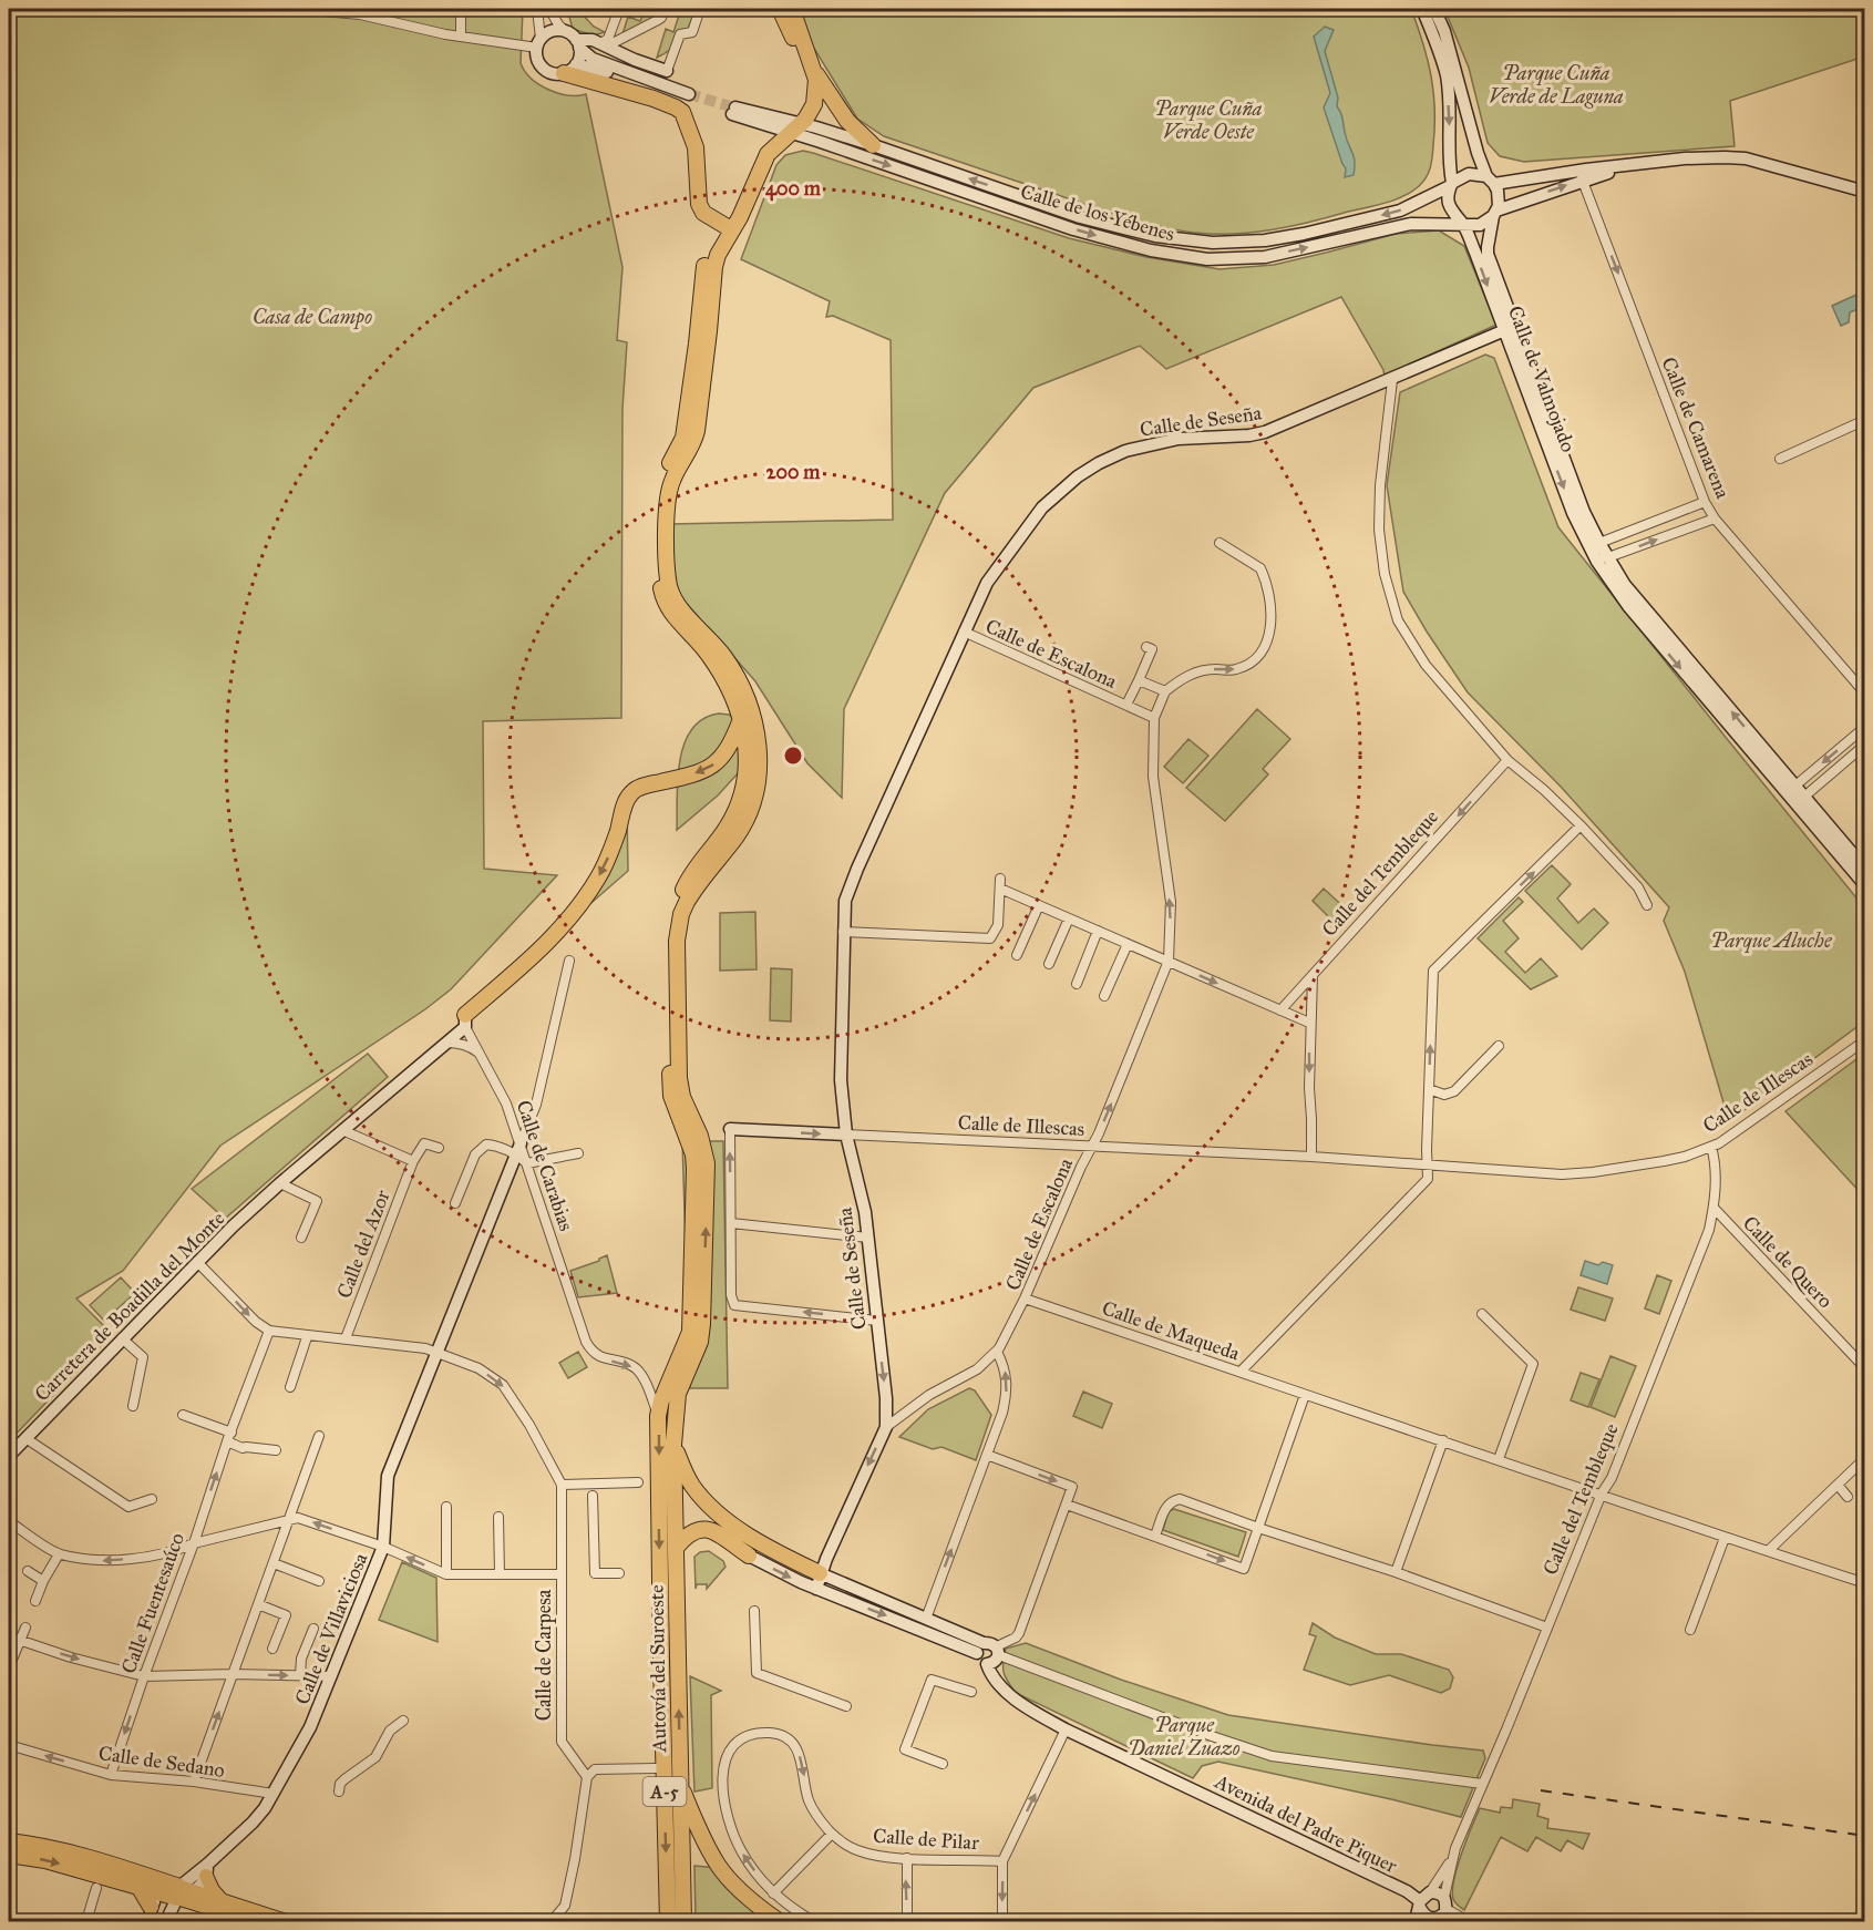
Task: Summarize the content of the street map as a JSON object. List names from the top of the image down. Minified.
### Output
{"streets":{"highway":["Autovía del Suroeste","A-5"],"street":["Calle de los Yébenes","Calle de Valmojado","Calle de Seseña","Calle de Camarena","Calle de Escalona","Calle del Tembleque","Calle de Illescas","Calle de Carabias","Calle del Azor","Calle de Quero","Carretera de Boadilla del Monte","Calle de Maqueda","Calle Fuentesaúco","Calle de Villaviciosa","Calle de Carpesa","Calle de Sedano","Avenida del Padre Piquer","Calle de Pilar"]},"crossings":[["Calle de los Yébenes","Calle de Valmojado"],["Calle de los Yébenes","Calle de Camarena"],["Calle de Valmojado","Calle de Seseña"],["Calle de Seseña","Calle de Escalona"],["Calle de Seseña","Calle de Illescas"],["Calle de Escalona","Calle de Illescas"],["Calle de Escalona","Calle de Maqueda"],["Calle del Tembleque","Calle de Illescas"],["Calle del Tembleque","Calle de Quero"],["Calle del Tembleque","Calle de Maqueda"],["Calle del Tembleque","Avenida del Padre Piquer"],["Calle de Carabias","Carretera de Boadilla del Monte"],["Calle de Carabias","Calle de Villaviciosa"],["Calle de Carabias","Autovía del Suroeste"],["Calle Fuentesaúco","Calle de Sedano"],["Calle de Villaviciosa","Calle de Sedano"]],"one_way":["Calle de Camarena","Calle de Escalona","Calle de Carabias","Calle de Sedano"],"parks":["Parque Cuña Verde de Laguna","Parque Cuña Verde Oeste","Casa de Campo","Parque Aluche","Parque Daniel Zuazo"],"rings":["400 m","200 m"]}
